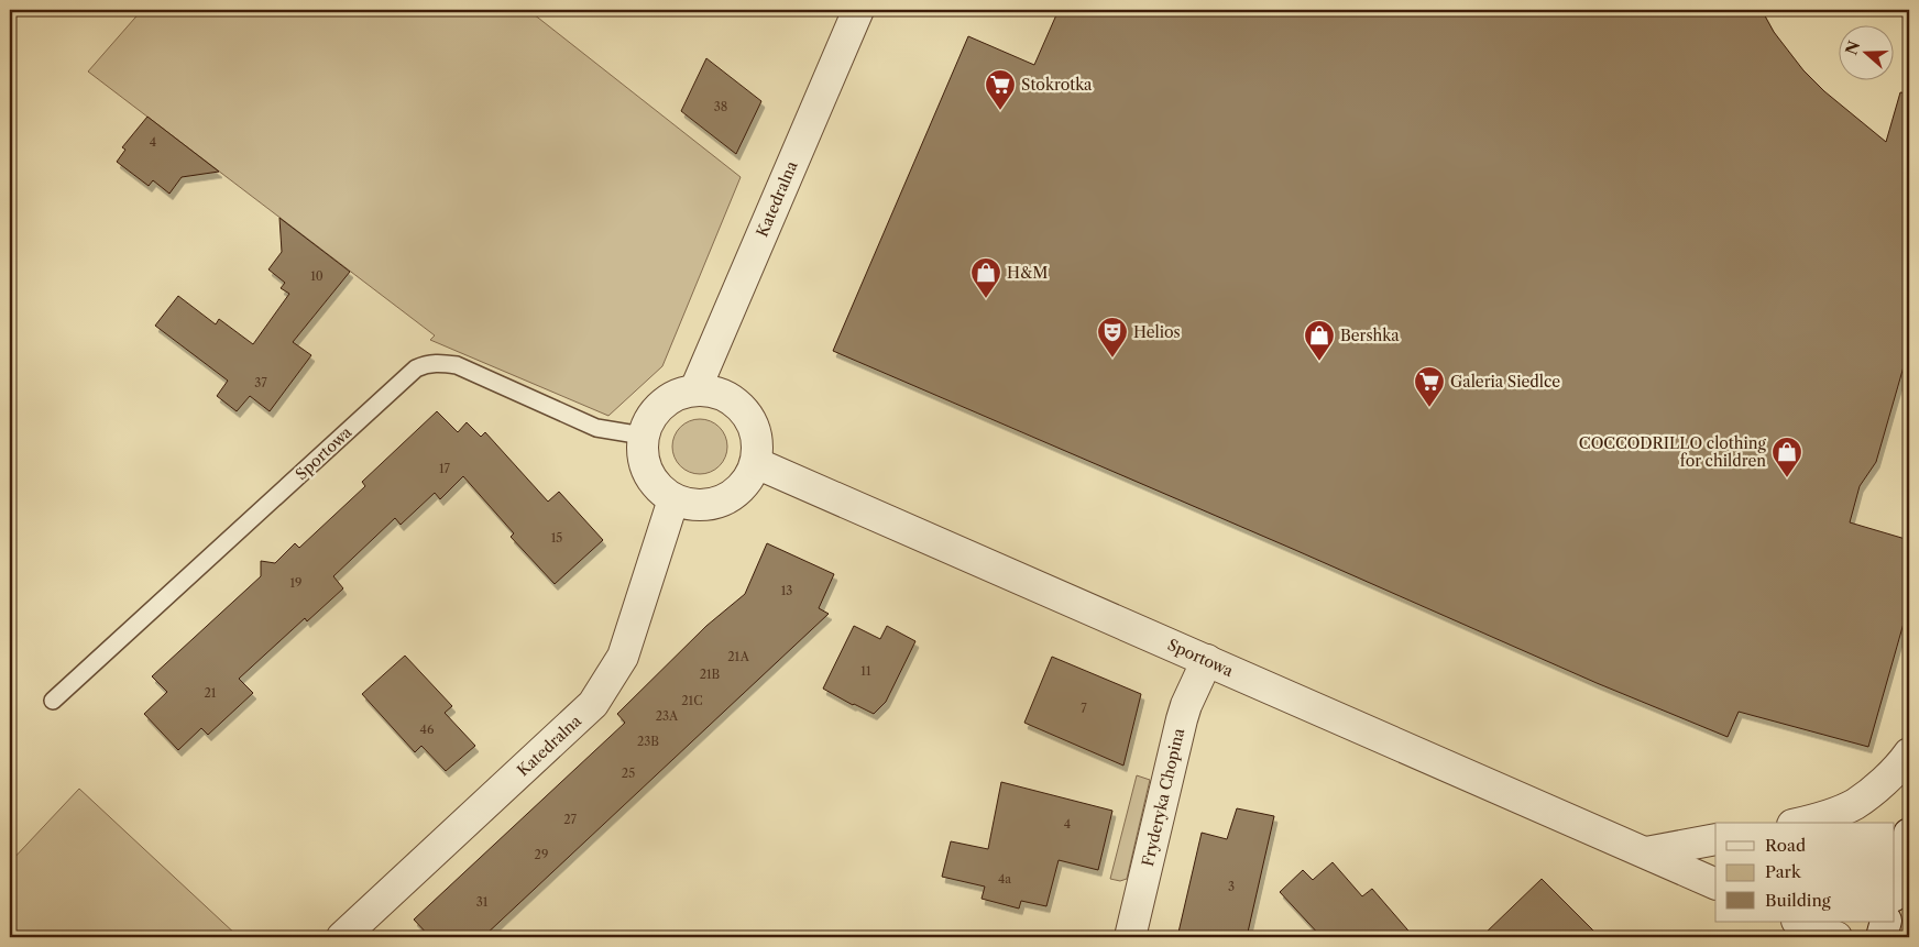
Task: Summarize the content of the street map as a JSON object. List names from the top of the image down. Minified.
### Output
{"streets":{"street":["Katedralna","Sportowa","Fryderyka Chopina"]},"crossings":[["Katedralna","Sportowa"],["Sportowa","Fryderyka Chopina"]],"places":{"supermarket":["Stokrotka","Galeria Siedlce"],"shop":["H&M","Bershka","COCCODRILLO clothing for children"],"theatre":["Helios"]},"house_numbers":["38","4","10","37","17","15","19","13","21A","11","21B","21","21C","7","23A","46","23B","25","27","4","29","4a","3","31"],"legend":["Road","Park","Building"],"north":"left"}
